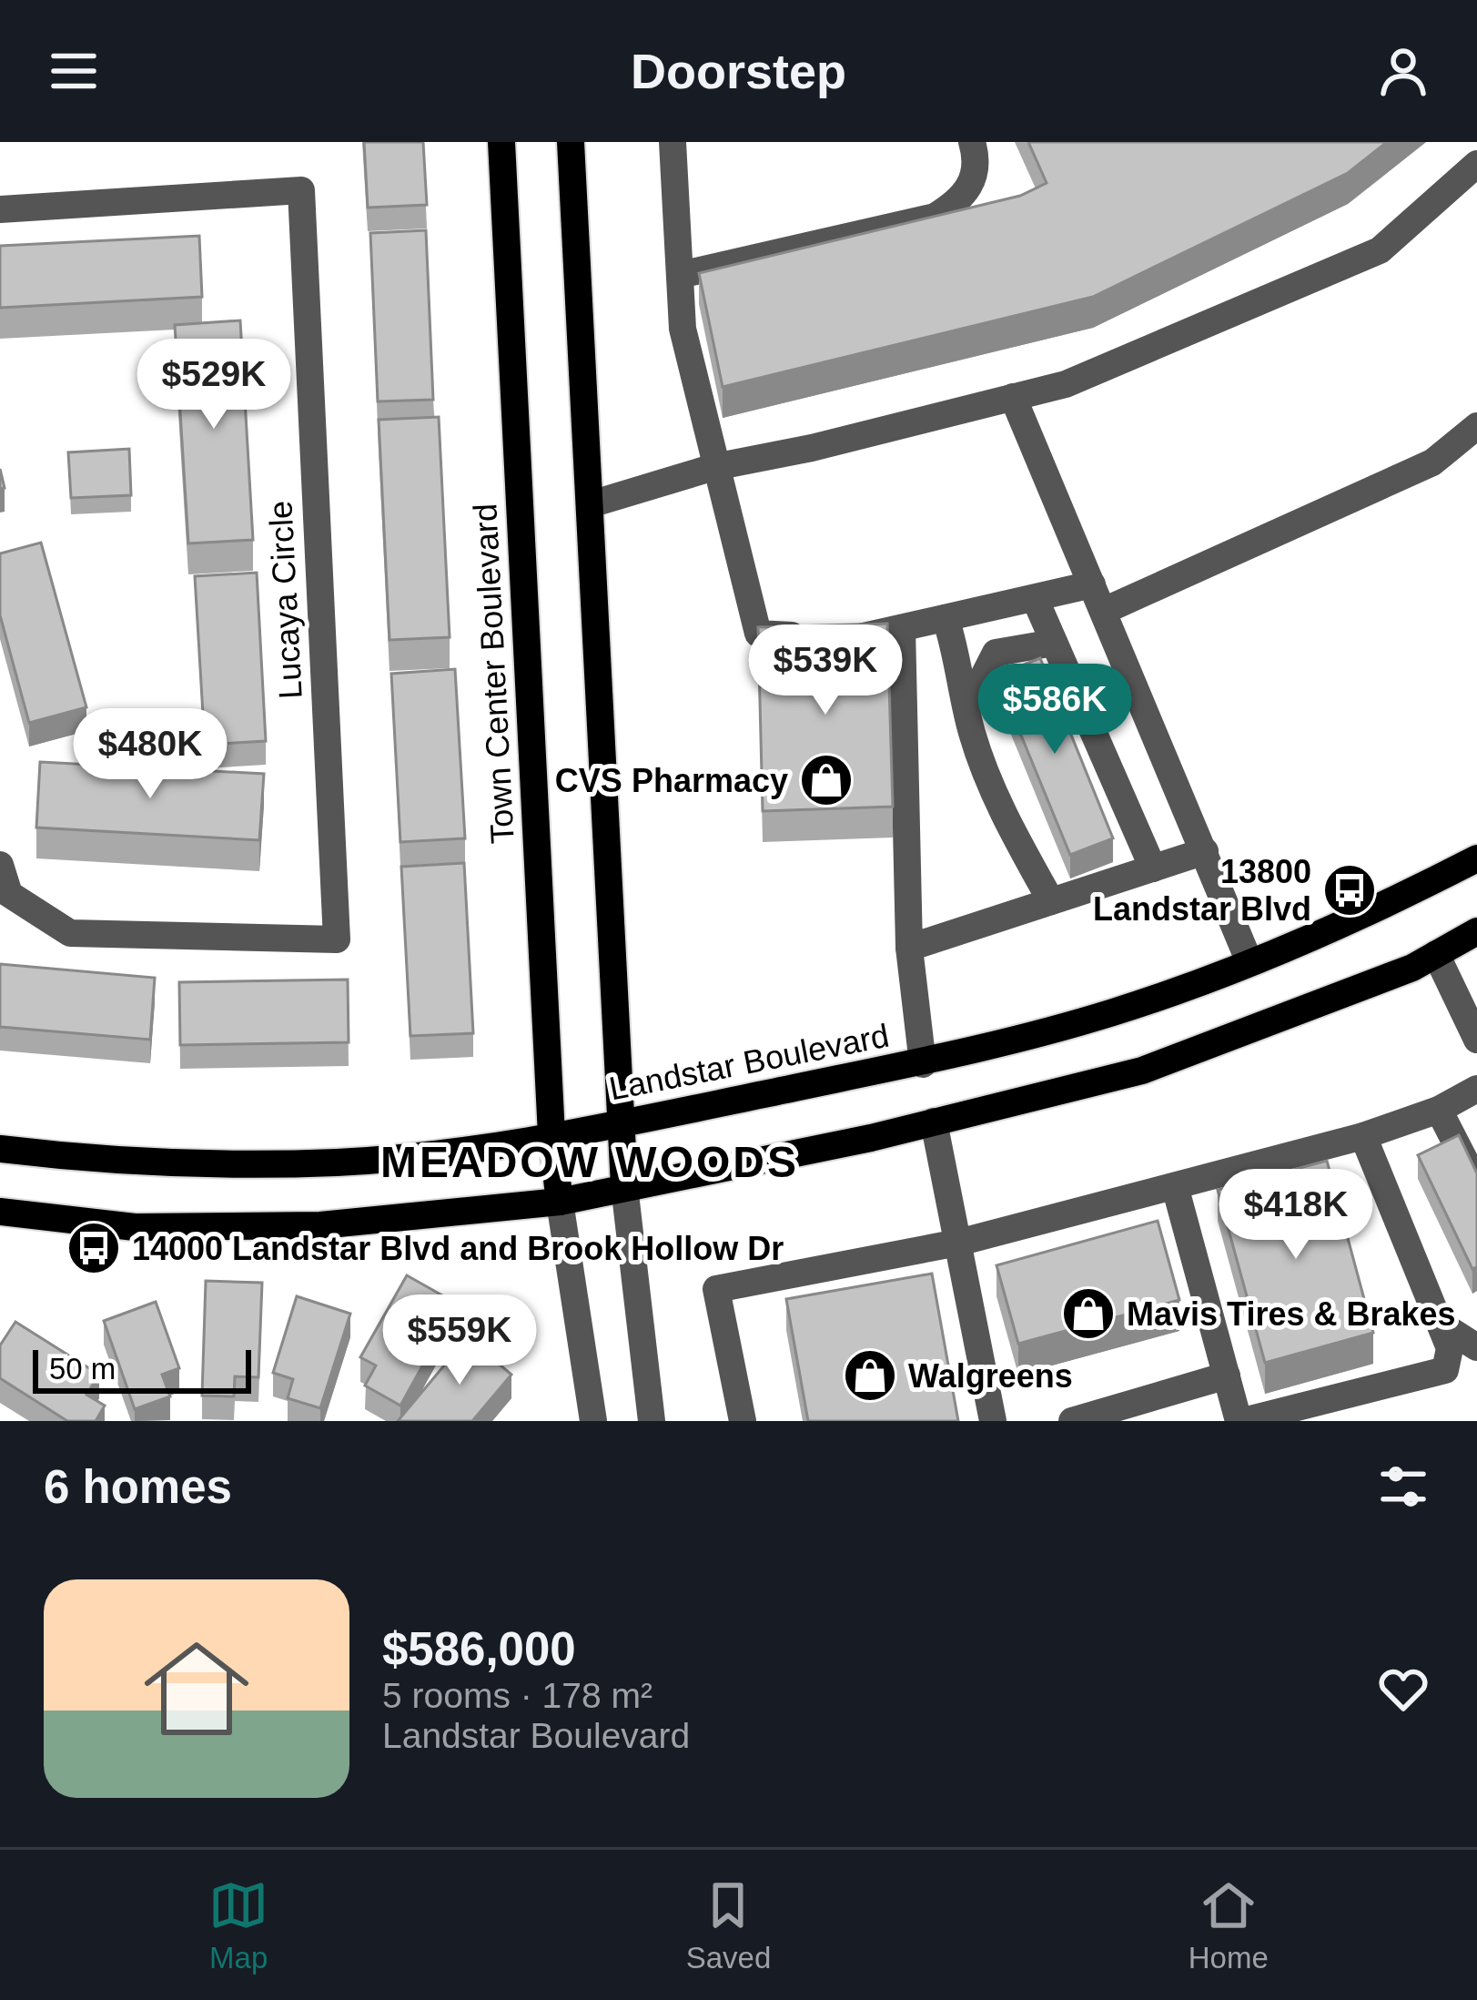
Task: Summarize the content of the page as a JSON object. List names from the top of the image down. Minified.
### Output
{"streets":{"main road":["Town Center Boulevard","Landstar Boulevard"],"street":["Lucaya Circle"]},"crossings":[["Town Center Boulevard","Landstar Boulevard"]],"districts":["MEADOW WOODS"],"places":{"shop":["CVS Pharmacy","Mavis Tires & Brakes","Walgreens"],"bus stop":["13800 Landstar Blvd","14000 Landstar Blvd and Brook Hollow Dr"]},"scale_bar":"50 m","page":{"header":"Doorstep","price":["$529K","$539K","$586K","$480K","$418K","$559K"],"scale":"50 m","heading":"6 homes","list":[{"name":"$586,000","note":"5 rooms · 178 m² · Landstar Boulevard"}],"tabs":["Map","Saved","Home"]}}
